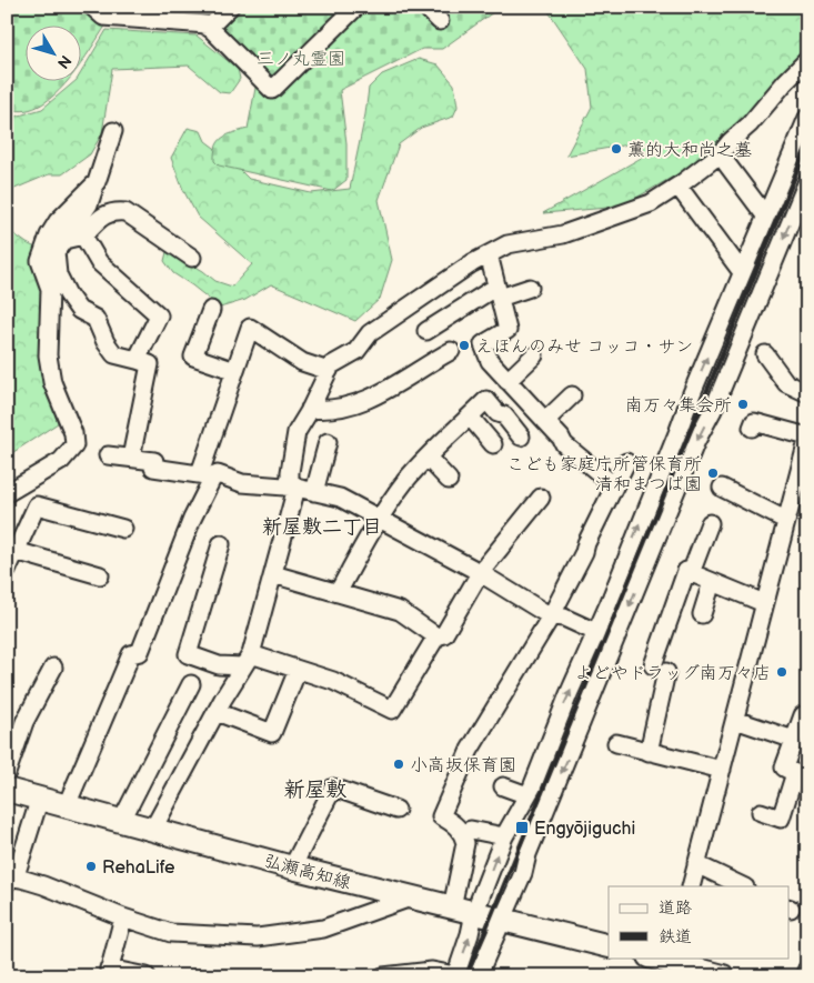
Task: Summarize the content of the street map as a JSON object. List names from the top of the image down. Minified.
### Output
{"streets":{"main road":["弘瀬高知線"]},"districts":["新屋敷二丁目","新屋敷"],"parks":["三ノ丸霊園"],"places":{"other":["薫的大和尚之墓","えほんのみせ コッコ・サン","南万々集会所","こども家庭庁所管保育所 清和まつば園","よどやドラッグ南万々店","小高坂保育園","RehaLife"],"transit":["Engyōjiguchi"]},"legend":["道路","鉄道"],"north":"bottom right"}
